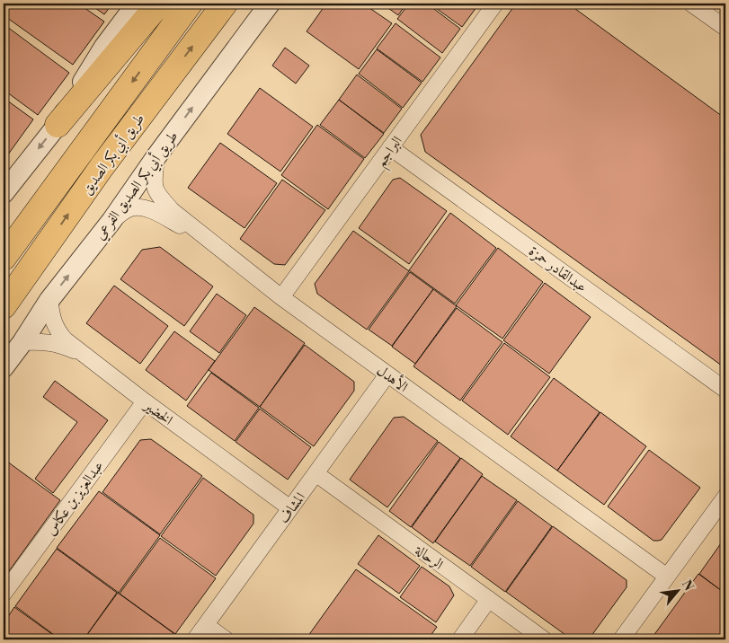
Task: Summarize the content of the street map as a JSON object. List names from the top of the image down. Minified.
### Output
{"streets":{"main road":["طريق أبي بكر الصديق"],"street":["البراجم","طريق أبي بكر الصديق الفرعي","عبدالقادر حمزة","الأهدل","الخضير","عبدالعزيز بن عكاس","المشاف","الرحالة"]},"crossings":[["البراجم","عبدالقادر حمزة"],["البراجم","الأهدل"],["طريق أبي بكر الصديق الفرعي","الأهدل"],["طريق أبي بكر الصديق الفرعي","الخضير"],["الأهدل","المشاف"],["الخضير","عبدالعزيز بن عكاس"],["الخضير","المشاف"],["المشاف","الرحالة"]],"north":"top right"}
